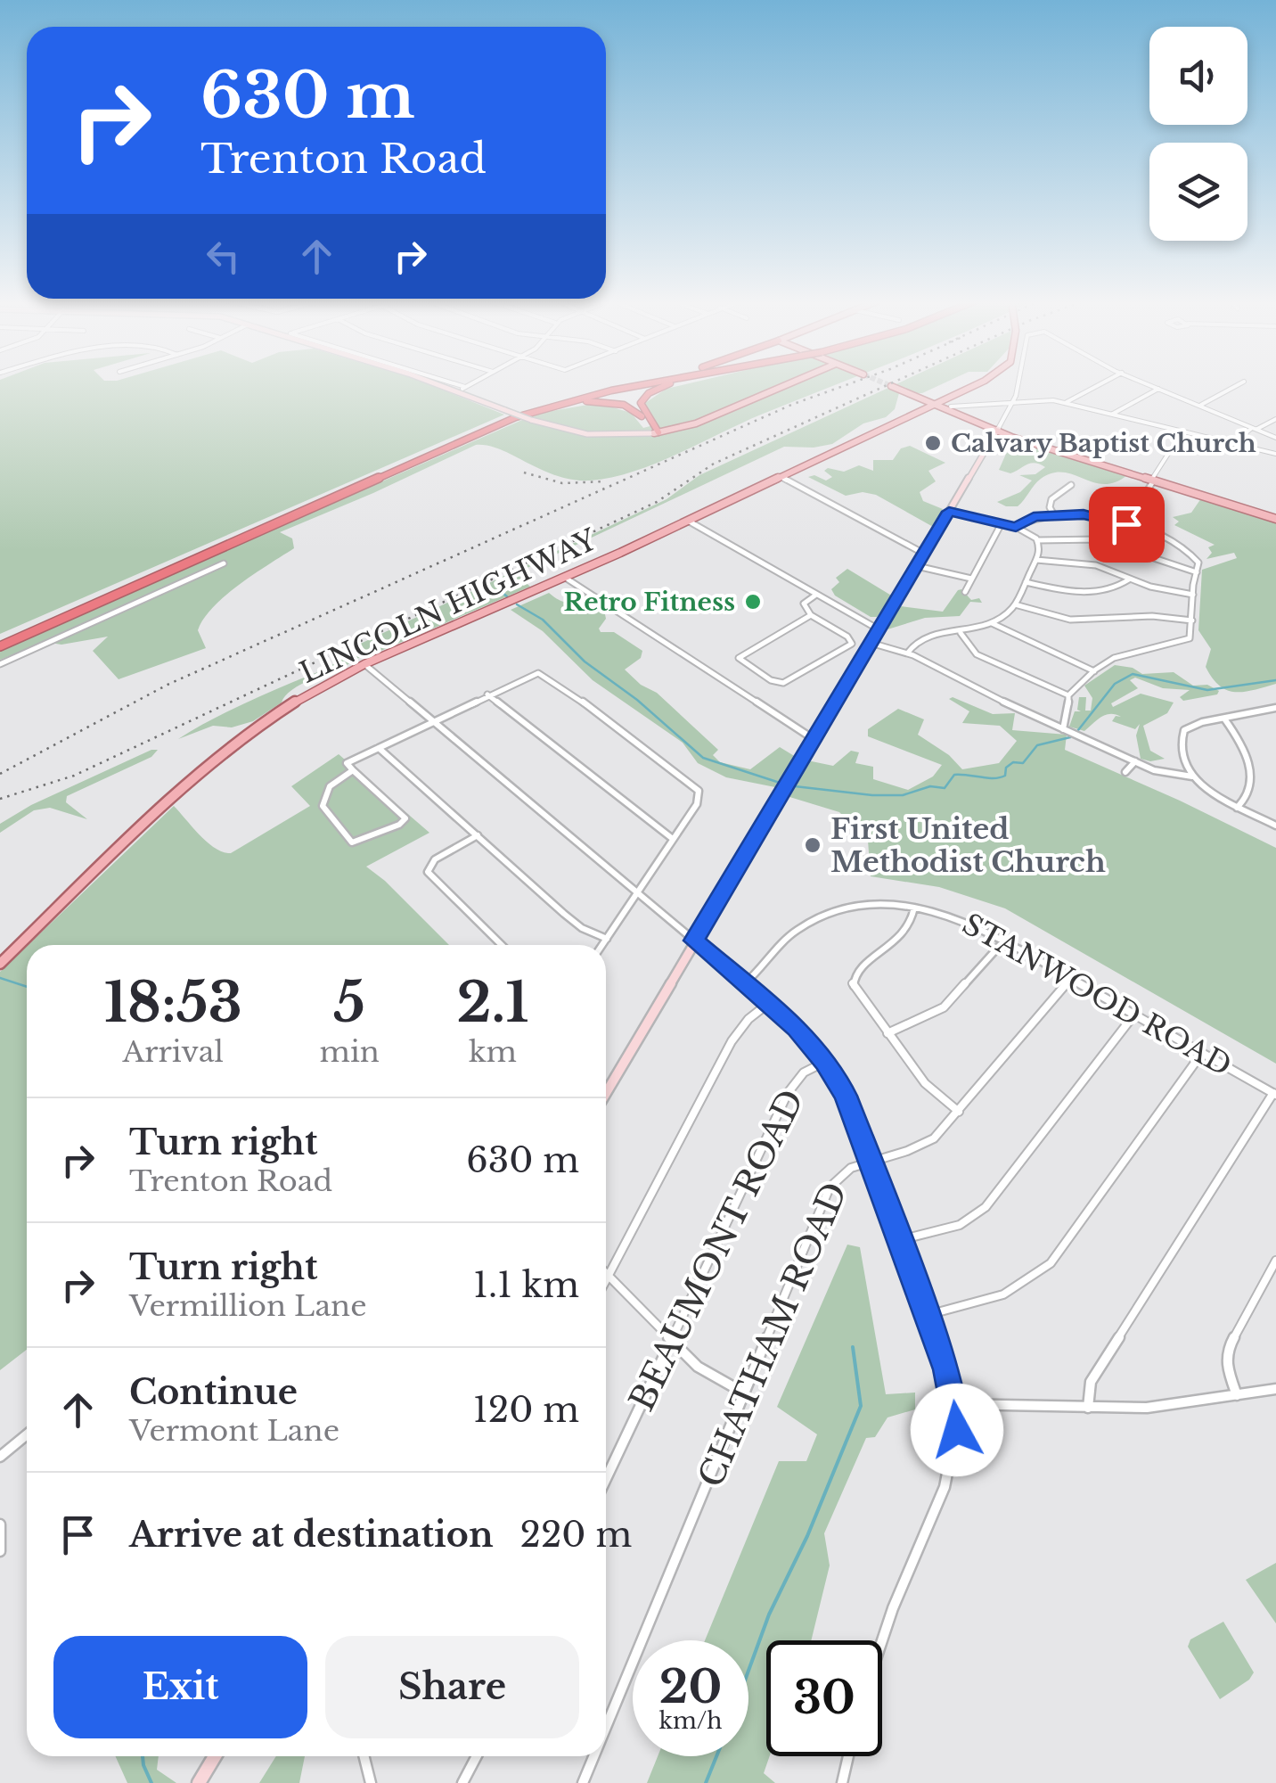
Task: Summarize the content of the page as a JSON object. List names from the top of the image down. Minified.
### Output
{"streets":{"main road":["LINCOLN HIGHWAY"],"street":["STANWOOD ROAD","BEAUMONT ROAD","CHATHAM ROAD"]},"crossings":[["STANWOOD ROAD","CHATHAM ROAD"]],"places":["Calvary Baptist Church","Retro Fitness","First United Methodist Church"],"page":{"turn":["630 m","Trenton Road"],"eta":["18:53","Arrival","5","min","2.1","km"],"list":[{"name":"Turn right","note":"Trenton Road","value":"630 m"},{"name":"Turn right","note":"Vermillion Lane","value":"1.1 km"},{"name":"Continue","note":"Vermont Lane","value":"120 m"},{"name":"Arrive at destination","value":"220 m"}],"buttons":["Exit","Share"],"speed":"20 km/h","limit":"30"}}
